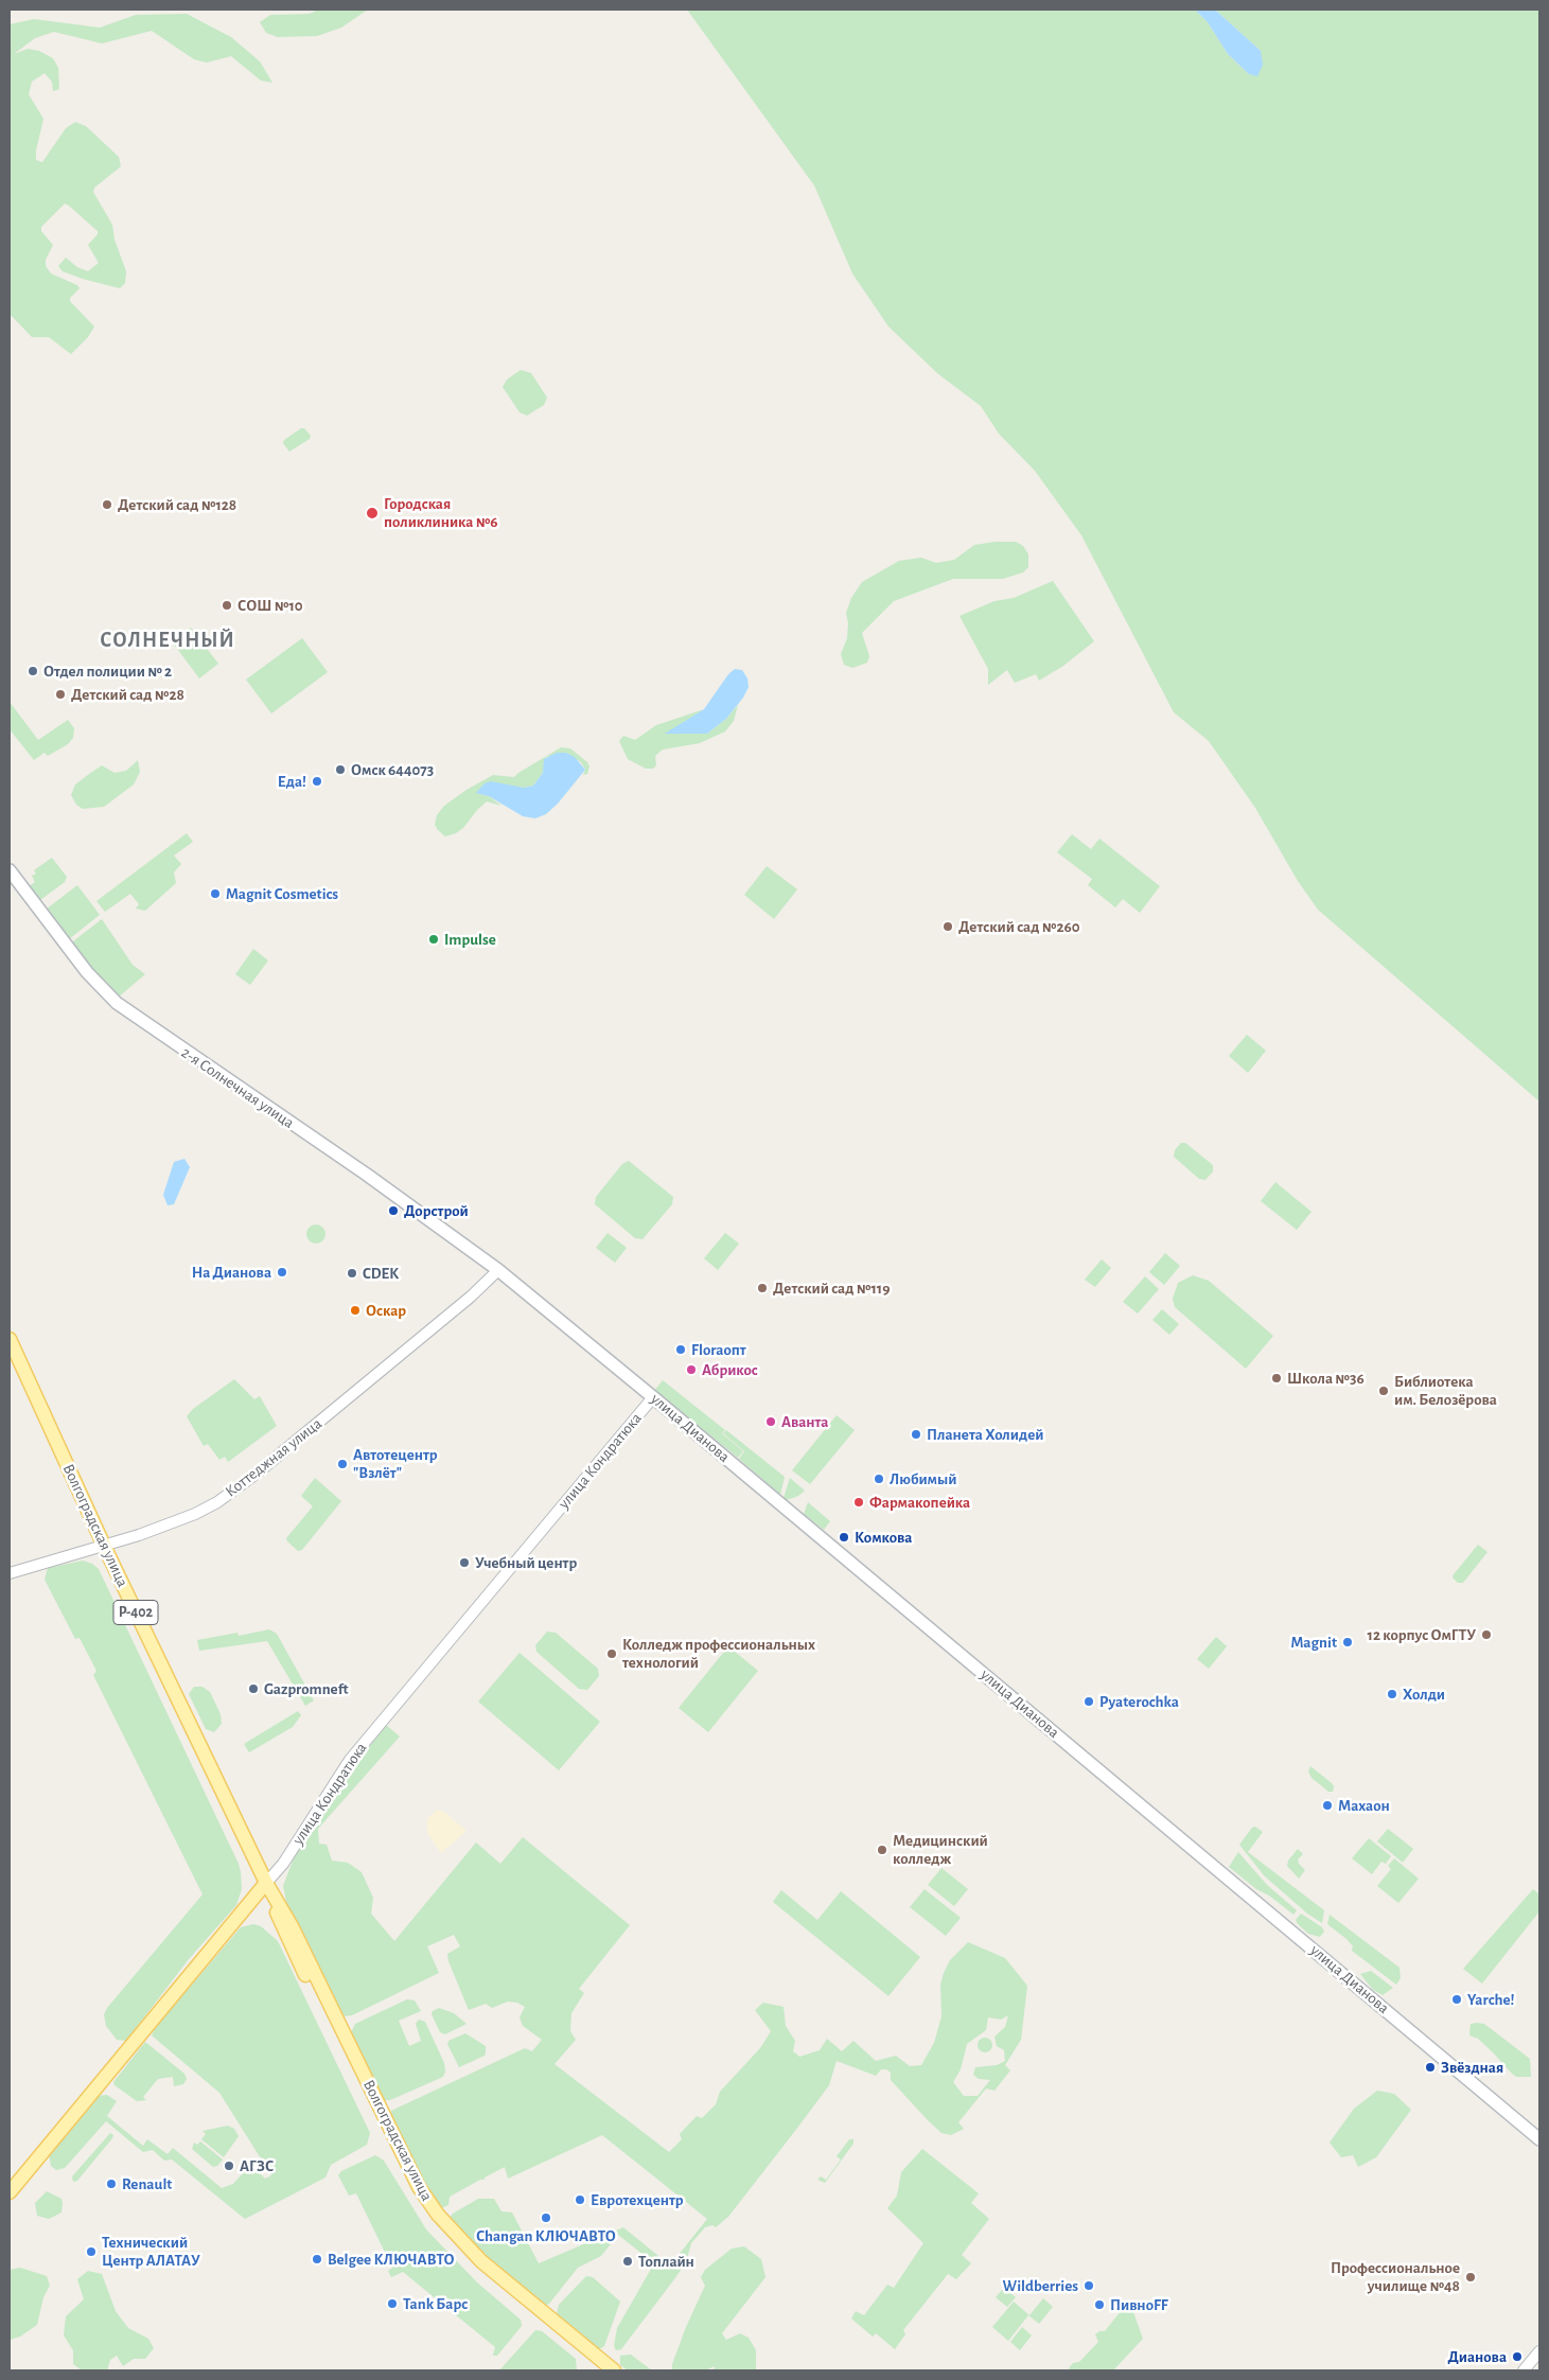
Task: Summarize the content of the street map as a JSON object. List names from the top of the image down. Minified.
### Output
{"streets":{"main road":["2-я Солнечная улица","улица Дианова","улица Кондратюка","Волгоградская улица","Р-402"],"street":["Коттеджная улица"]},"crossings":[["2-я Солнечная улица","улица Дианова"],["2-я Солнечная улица","Коттеджная улица"],["улица Дианова","Коттеджная улица"],["улица Дианова","улица Кондратюка"],["Коттеджная улица","Волгоградская улица"],["улица Кондратюка","Волгоградская улица"]],"districts":["СОЛНЕЧНЫЙ"],"places":["Детский сад №128","Городская поликлиника №6","СОШ №10","Отдел полиции № 2","Детский сад №28","Омск 644073","Еда!","Magnit Cosmetics","Детский сад №260","Impulse","Дорстрой","На Дианова","CDEK","Детский сад №119","Оскар","Floraопт","Абрикос","Школа №36","Библиотека им. Белозёрова","Аванта","Планета Холидей","Автотецентр \"Взлёт\"","Любимый","Фармакопейка","Комкова","Учебный центр","12 корпус ОмГТУ","Magnit","Колледж профессиональных технологий","Gazpromneft","Холди","Pyaterochka","Махаон","Медицинский колледж","Yarche!","Звёздная","АГЗС","Renault","Евротехцентр","Changan КЛЮЧАВТО","Технический Центр АЛАТАУ","Belgee КЛЮЧАВТО","Топлайн","Профессиональное училище №48","Wildberries","Tank Барс","ПивноFF","Дианова"]}
